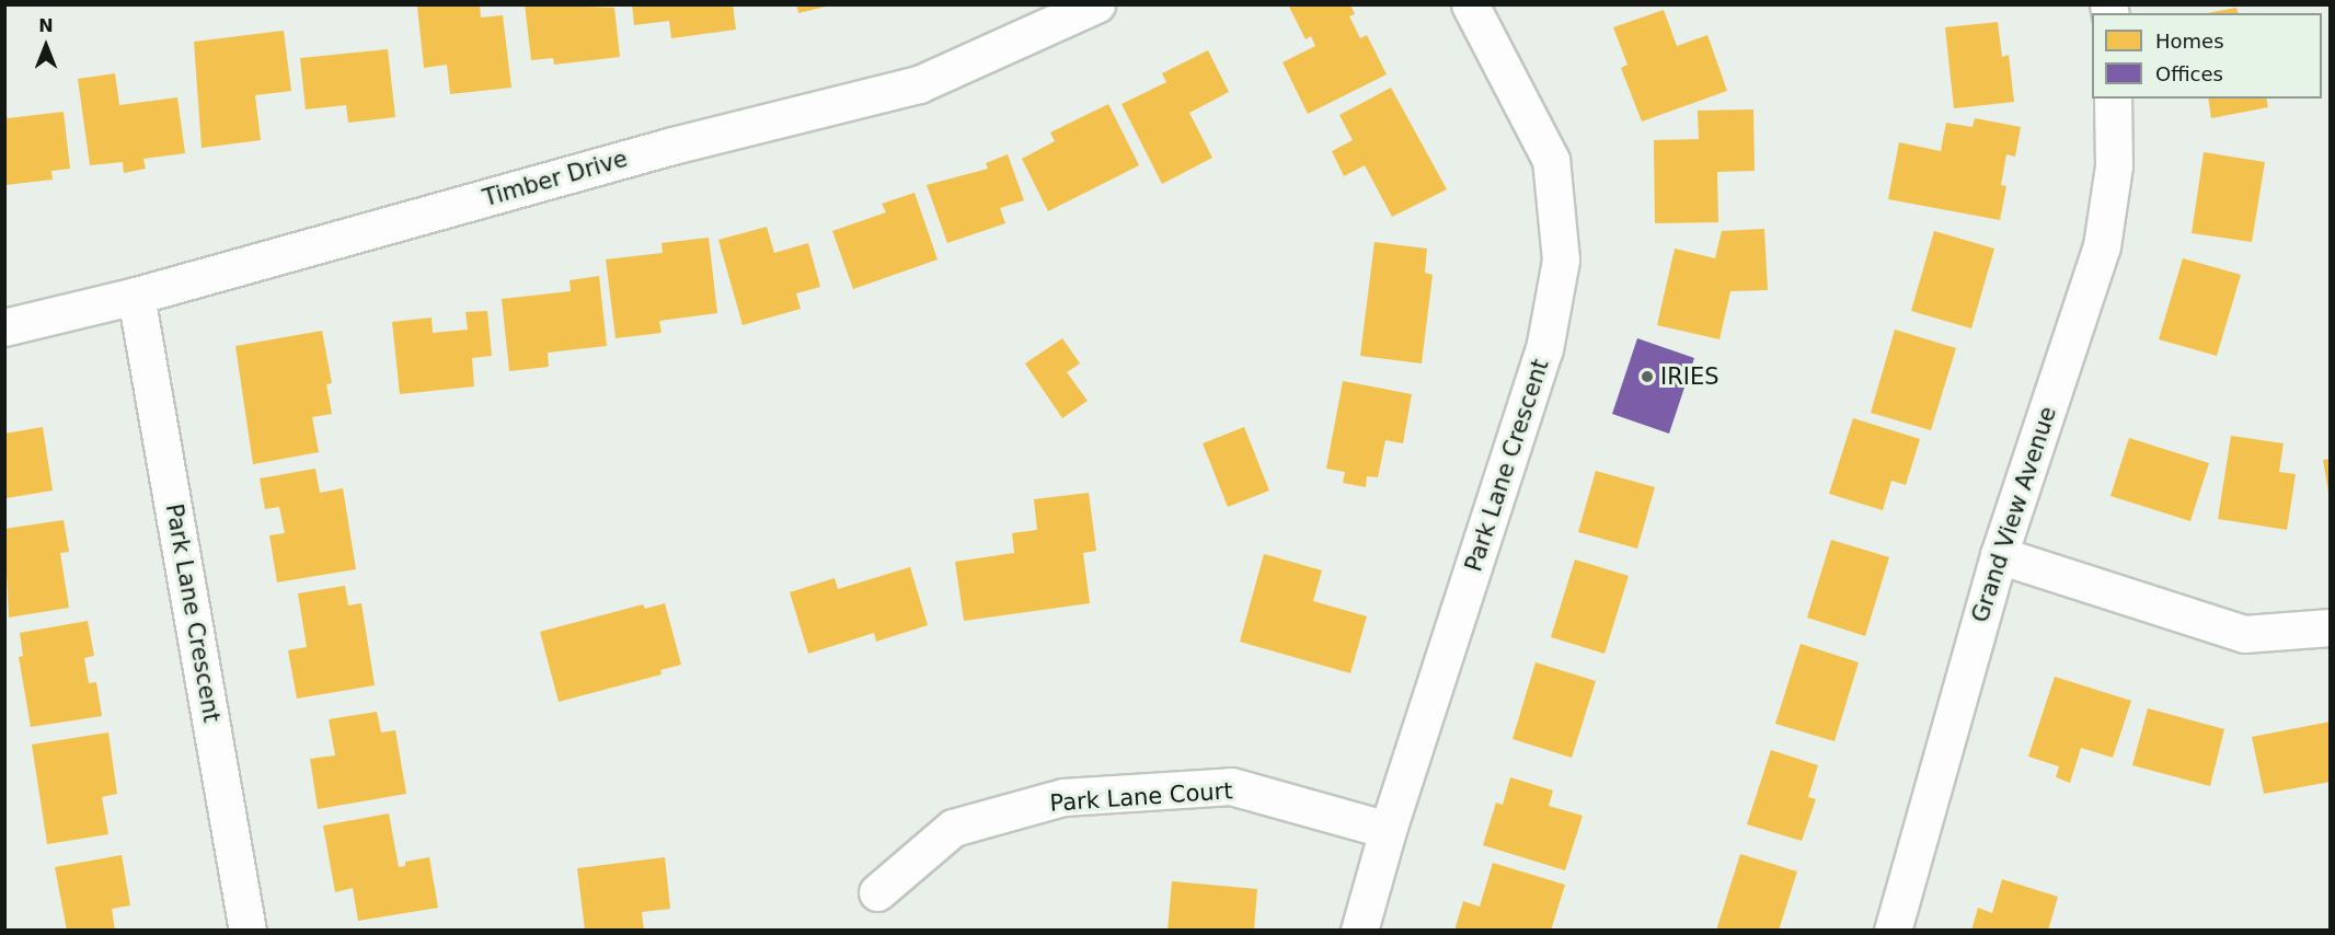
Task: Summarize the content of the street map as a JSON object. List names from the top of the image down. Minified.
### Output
{"streets":{"street":["Timber Drive","Park Lane Crescent","Grand View Avenue","Park Lane Court"]},"crossings":[["Timber Drive","Park Lane Crescent"],["Park Lane Crescent","Park Lane Court"]],"places":["IRIES"],"legend":["Homes","Offices"],"north":"top"}
